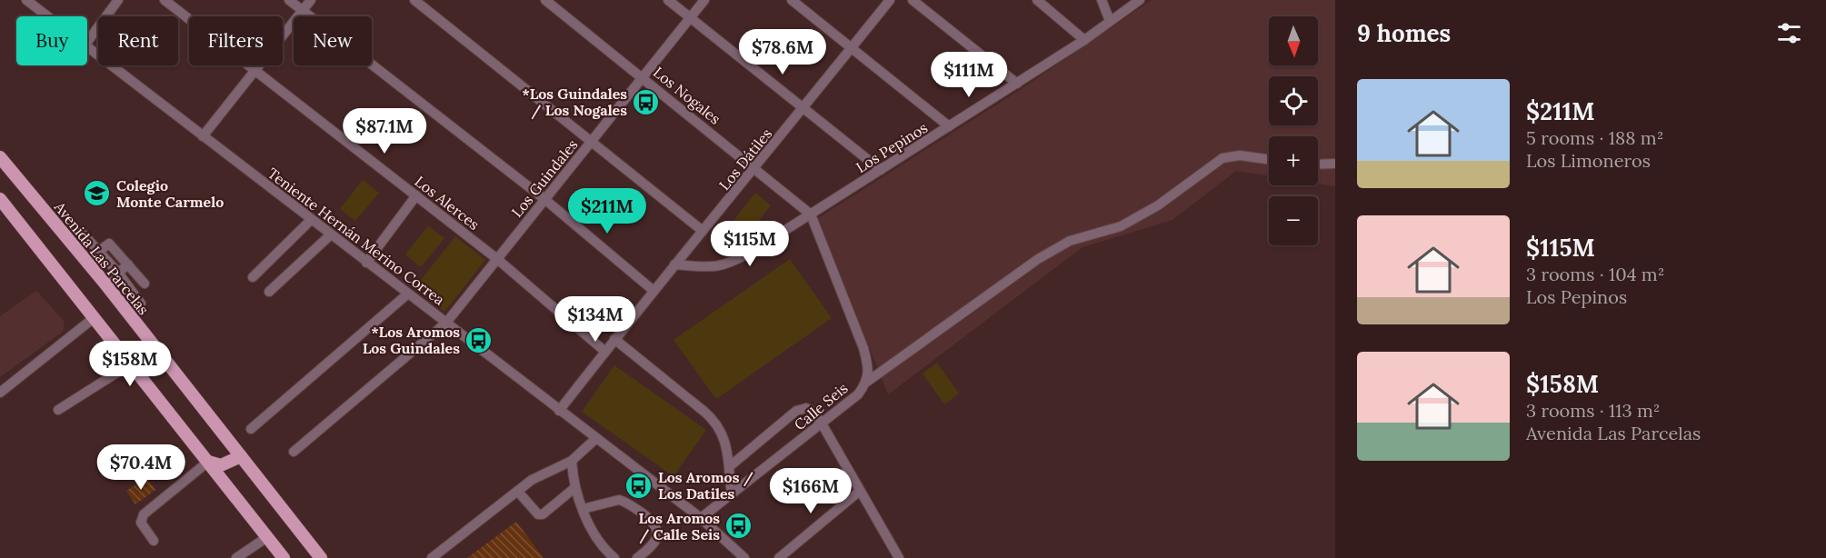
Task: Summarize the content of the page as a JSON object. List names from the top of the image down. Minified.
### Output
{"streets":{"main road":["Avenida Las Parcelas"],"street":["Los Nogales","Los Pepinos","Los Dátiles","Los Guindales","Los Alerces","Teniente Hernán Merino Correa","Calle Seis"]},"crossings":[["Los Nogales","Los Pepinos"],["Los Nogales","Los Dátiles"],["Los Nogales","Los Guindales"],["Los Nogales","Calle Seis"],["Los Pepinos","Los Dátiles"],["Los Pepinos","Calle Seis"],["Los Dátiles","Los Alerces"],["Los Dátiles","Teniente Hernán Merino Correa"],["Los Guindales","Los Alerces"],["Los Guindales","Teniente Hernán Merino Correa"],["Teniente Hernán Merino Correa","Calle Seis"]],"places":{"bus stop":["*Los Guindales / Los Nogales","*Los Aromos Los Guindales","Los Aromos / Los Datiles","Los Aromos / Calle Seis"],"school or university":["Colegio Monte Carmelo"]},"north":"bottom","page":{"heading":"9 homes","map_buttons":["+","−"],"chip":["Buy","Rent","Filters","New"],"price":["$78.6M","$111M","$87.1M","$211M","$115M","$134M","$158M","$70.4M","$166M"],"list":[{"name":"$211M","note":"5 rooms · 188 m² · Los Limoneros"},{"name":"$115M","note":"3 rooms · 104 m² · Los Pepinos"},{"name":"$158M","note":"3 rooms · 113 m² · Avenida Las Parcelas"}]}}
